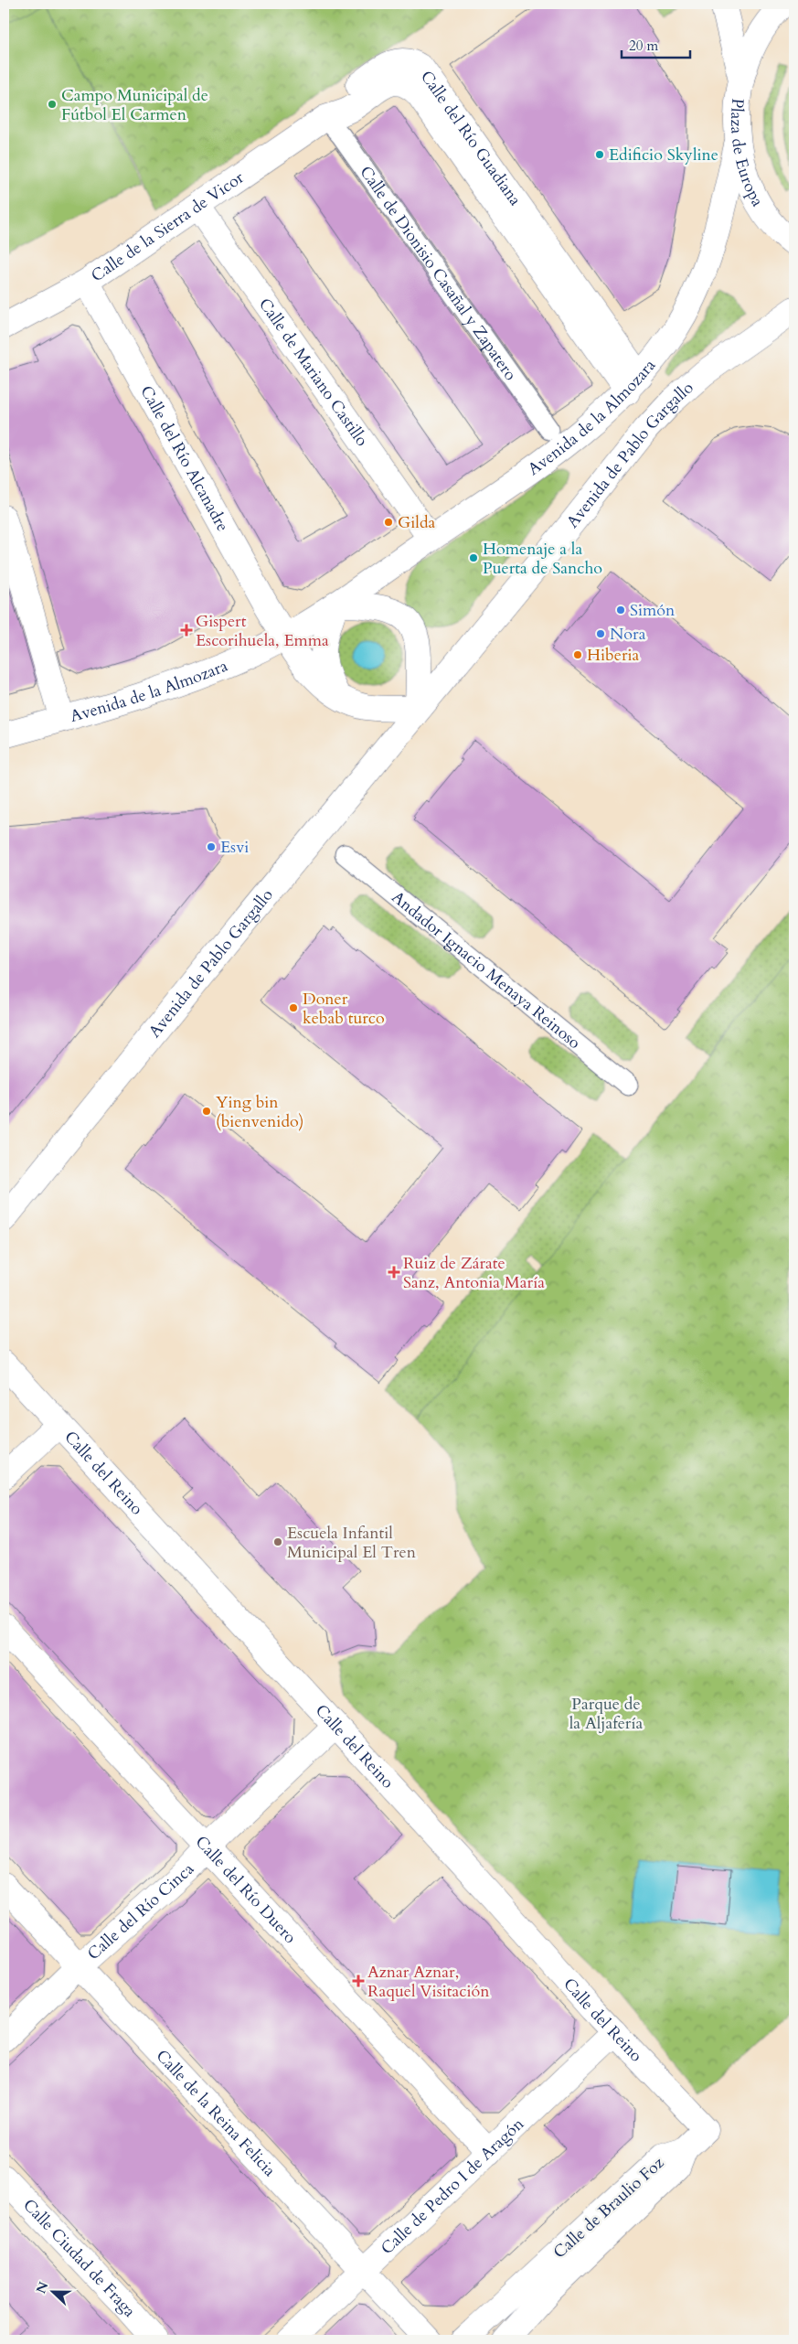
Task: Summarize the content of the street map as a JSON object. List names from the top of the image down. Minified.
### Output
{"streets":{"street":["Calle del Río Guadiana","Plaza de Europa","Calle de la Sierra de Vicor","Calle de Dionisio Casañal y Zapatero","Calle de Mariano Castillo","Avenida de la Almozara","Avenida de Pablo Gargallo","Calle del Río Alcanadre","Andador Ignacio Menaya Reinoso","Calle del Reino","Calle del Río Duero","Calle del Río Cinca","Calle de la Reina Felicia","Calle de Pedro I de Aragón","Calle de Braulio Foz","Calle Ciudad de Fraga"]},"crossings":[["Calle del Río Guadiana","Calle de la Sierra de Vicor"],["Calle del Río Guadiana","Calle de Dionisio Casañal y Zapatero"],["Calle del Río Guadiana","Avenida de la Almozara"],["Plaza de Europa","Avenida de la Almozara"],["Calle de la Sierra de Vicor","Calle de Dionisio Casañal y Zapatero"],["Calle de la Sierra de Vicor","Calle de Mariano Castillo"],["Calle de la Sierra de Vicor","Calle del Río Alcanadre"],["Calle de Mariano Castillo","Avenida de la Almozara"],["Avenida de la Almozara","Avenida de Pablo Gargallo"],["Avenida de la Almozara","Calle del Río Alcanadre"],["Calle del Reino","Calle del Río Cinca"],["Calle del Reino","Calle de Pedro I de Aragón"],["Calle del Reino","Calle de Braulio Foz"],["Calle del Río Duero","Calle del Río Cinca"],["Calle del Río Duero","Calle de Pedro I de Aragón"],["Calle del Río Cinca","Calle de la Reina Felicia"],["Calle de la Reina Felicia","Calle de Pedro I de Aragón"]],"parks":["Parque de la Aljafería"],"places":{"other":["Campo Municipal de Fútbol El Carmen","Edificio Skyline","Gilda","Homenaje a la Puerta de Sancho","Simón","Nora","Hiberia","Esvi","Doner kebab turco","Ying bin (bienvenido)","Escuela Infantil Municipal El Tren"],"health":["Gispert Escorihuela, Emma","Ruiz de Zárate Sanz, Antonia María","Aznar Aznar, Raquel Visitación"]},"scale_bar":"20 m","north":"left"}
